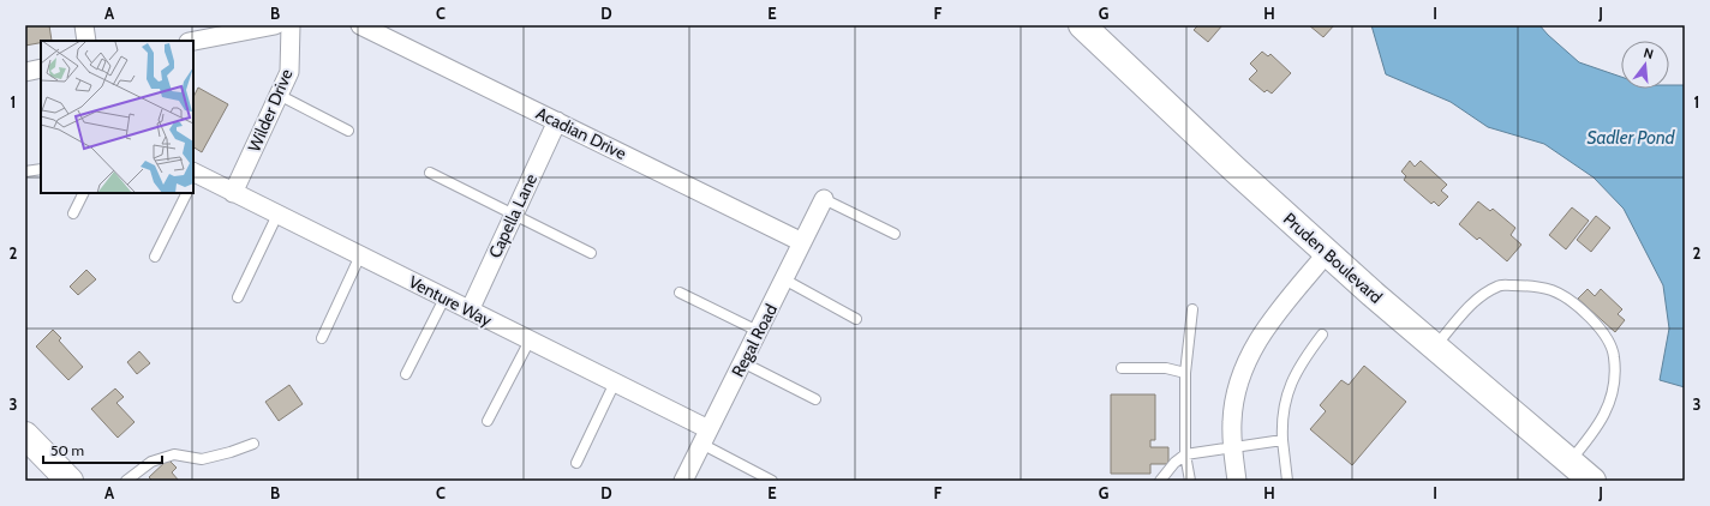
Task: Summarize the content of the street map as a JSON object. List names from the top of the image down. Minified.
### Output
{"streets":{"main road":["Pruden Boulevard"],"street":["Wilder Drive","Acadian Drive","Capella Lane","Venture Way","Regal Road"]},"crossings":[["Wilder Drive","Venture Way"],["Acadian Drive","Capella Lane"],["Acadian Drive","Regal Road"],["Capella Lane","Venture Way"],["Venture Way","Regal Road"]],"water":["Sadler Pond"],"scale_bar":"50 m","north":"top","grid":{"columns":["A","B","C","D","E","F","G","H","I","J"],"rows":["1","2","3"]}}
